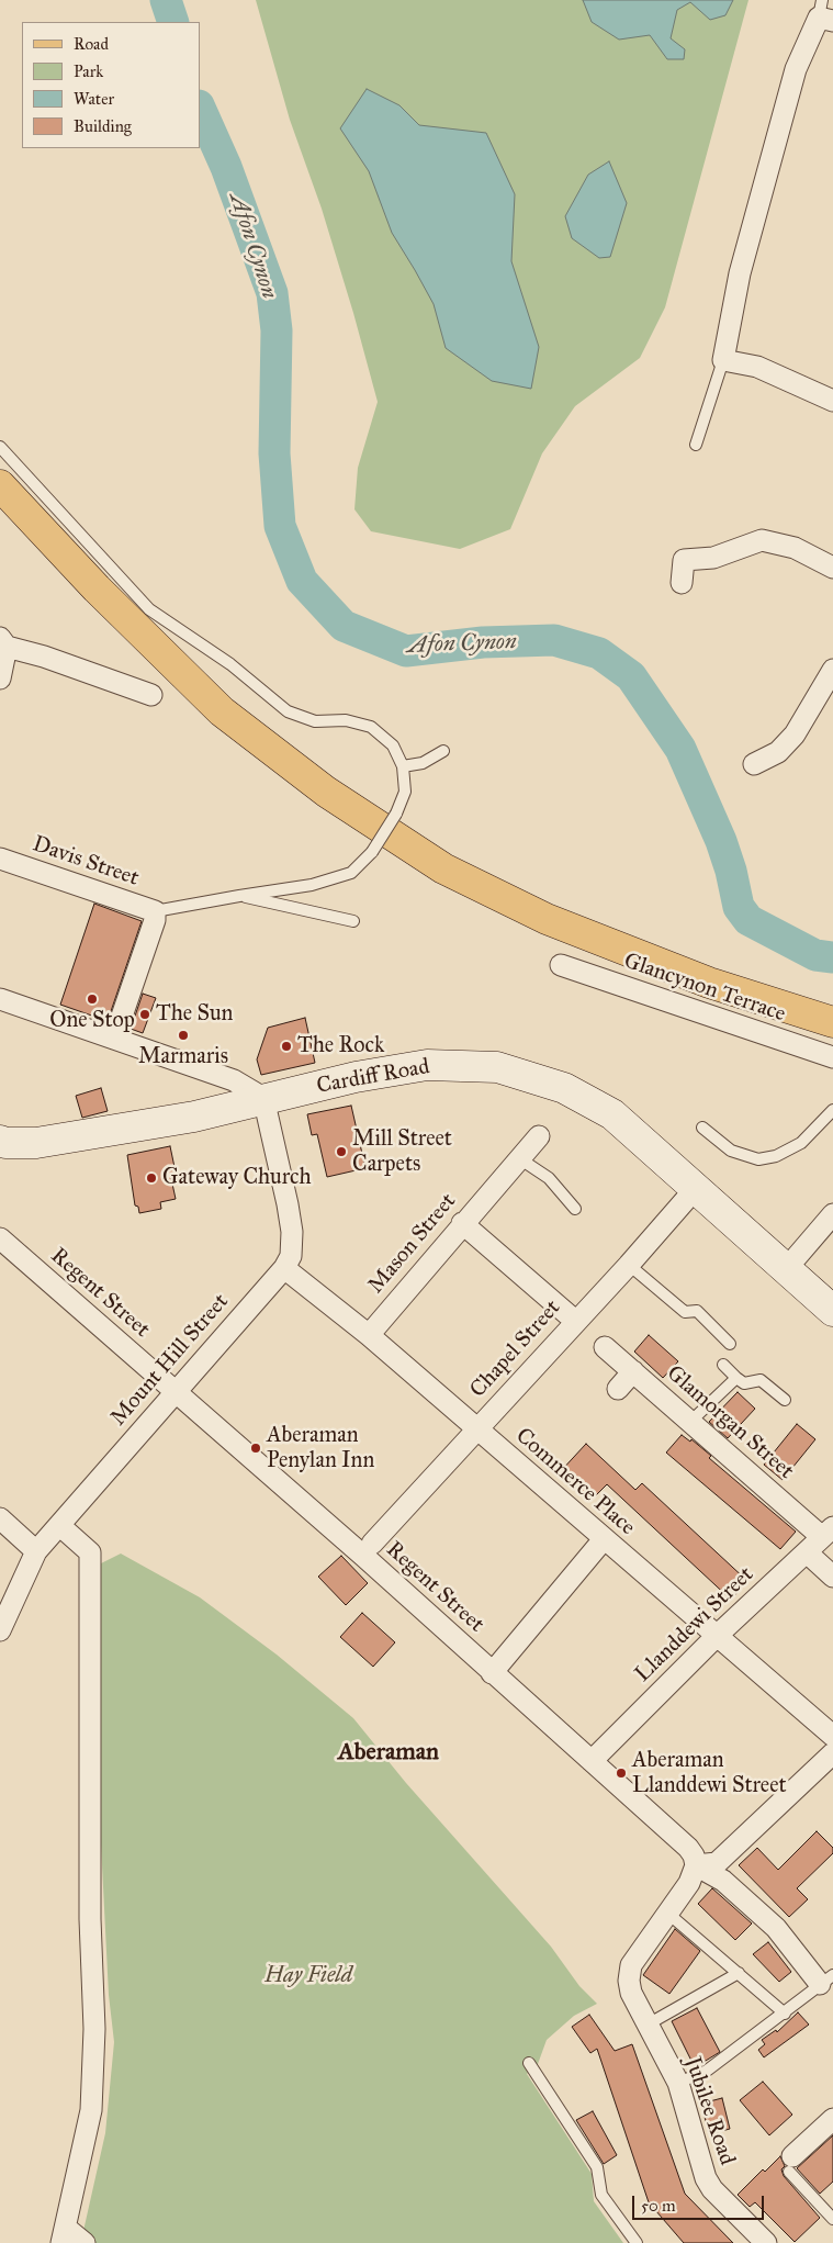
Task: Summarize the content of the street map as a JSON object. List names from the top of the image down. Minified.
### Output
{"streets":{"main road":["Cardiff Road"],"street":["Davis Street","Glancynon Terrace","Mason Street","Regent Street","Chapel Street","Mount Hill Street","Glamorgan Street","Commerce Place","Llanddewi Street","Jubilee Road"]},"crossings":[["Cardiff Road","Chapel Street"],["Cardiff Road","Mount Hill Street"],["Mason Street","Commerce Place"],["Regent Street","Mount Hill Street"],["Regent Street","Llanddewi Street"],["Chapel Street","Commerce Place"],["Mount Hill Street","Commerce Place"],["Glamorgan Street","Llanddewi Street"],["Commerce Place","Llanddewi Street"]],"districts":["Aberaman"],"water":["Afon Cynon"],"parks":["Hay Field"],"places":["One Stop","The Sun","Marmaris","The Rock","Mill Street Carpets","Gateway Church","Aberaman Penylan Inn","Aberaman Llanddewi Street"],"legend":["Road","Park","Water","Building"],"scale_bar":"50 m"}
